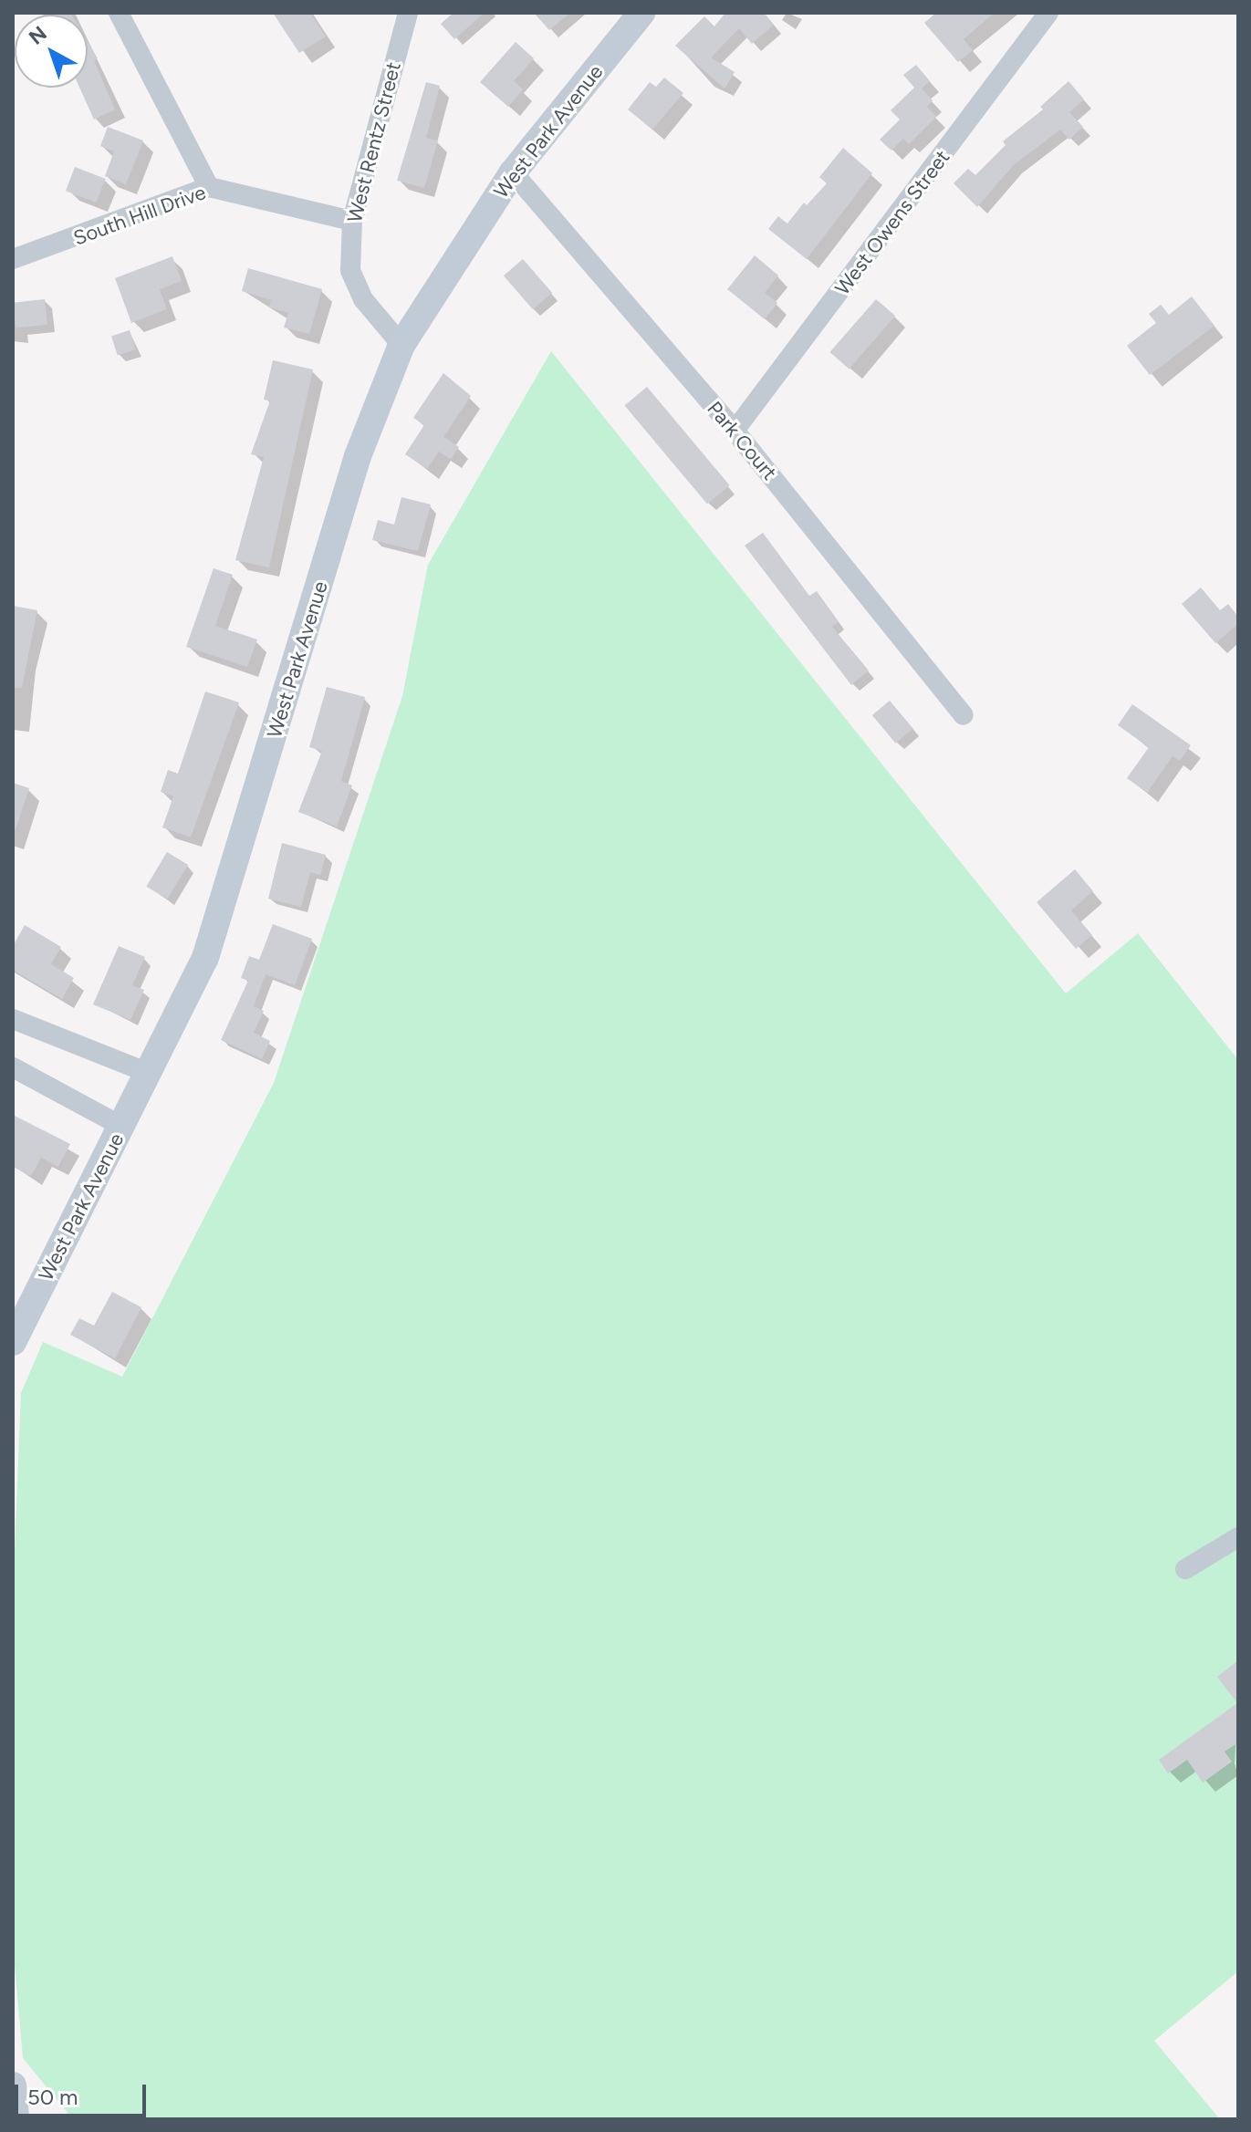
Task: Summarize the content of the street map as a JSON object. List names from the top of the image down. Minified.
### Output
{"streets":{"street":["West Park Avenue","West Rentz Street","South Hill Drive","West Owens Street","Park Court"]},"crossings":[["West Park Avenue","West Rentz Street"],["West Park Avenue","Park Court"],["West Rentz Street","South Hill Drive"],["West Owens Street","Park Court"]],"scale_bar":"50 m","north":"top left"}
